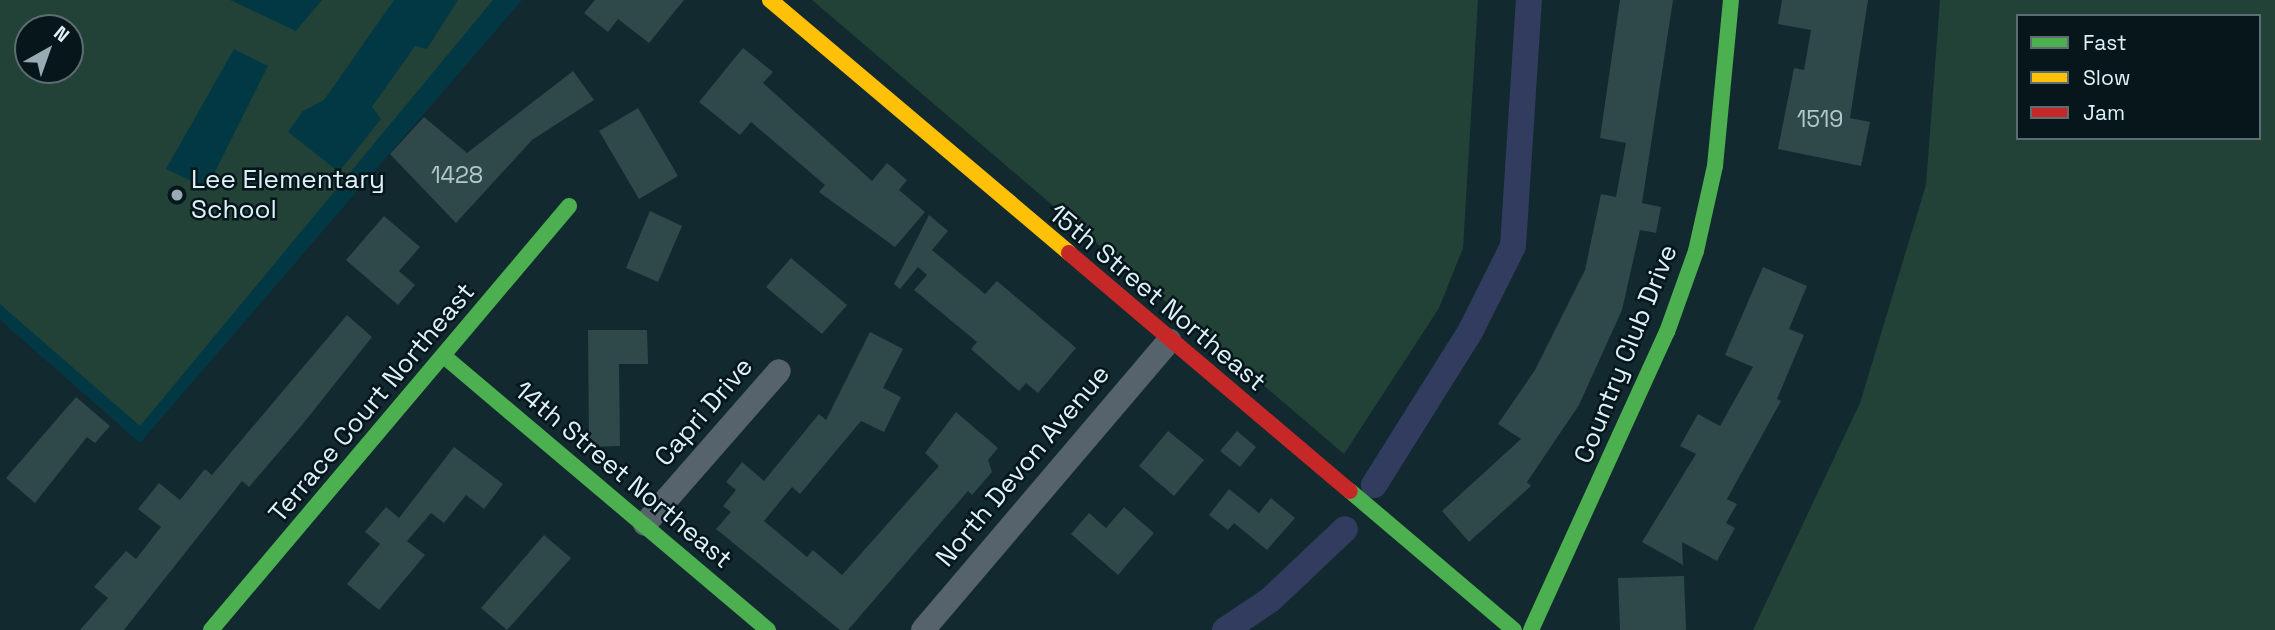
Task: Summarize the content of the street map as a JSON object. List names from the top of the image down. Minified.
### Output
{"streets":{"street":["15th Street Northeast","Country Club Drive","Terrace Court Northeast","Capri Drive","North Devon Avenue","14th Street Northeast"]},"crossings":[["15th Street Northeast","North Devon Avenue"],["Terrace Court Northeast","14th Street Northeast"],["Capri Drive","14th Street Northeast"]],"places":["Lee Elementary School"],"house_numbers":["1519","1428"],"legend":["Fast","Slow","Jam"],"north":"top right"}
